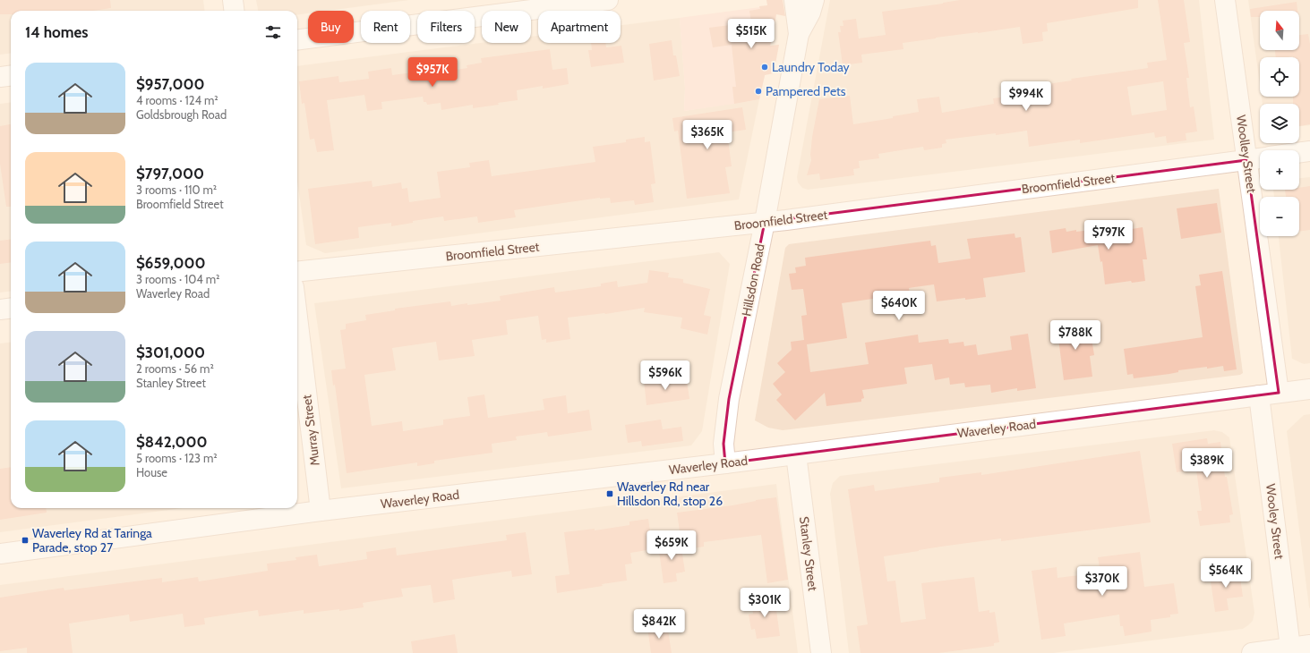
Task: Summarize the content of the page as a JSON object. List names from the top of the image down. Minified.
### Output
{"streets":{"street":["Woolley Street","Broomfield Street","Hillsdon Road","Waverley Road","Murray Street","Wooley Street","Stanley Street"]},"crossings":[["Woolley Street","Broomfield Street"],["Woolley Street","Waverley Road"],["Broomfield Street","Hillsdon Road"],["Hillsdon Road","Waverley Road"],["Waverley Road","Murray Street"],["Waverley Road","Wooley Street"],["Waverley Road","Stanley Street"]],"places":{"other":["Laundry Today","Pampered Pets"],"transit":["Waverley Rd near Hillsdon Rd, stop 26","Waverley Rd at Taringa Parade, stop 27"]},"north":"top","page":{"map_buttons":["+","−"],"chip":["Buy","Rent","Filters","New","Apartment"],"heading":"14 homes","price":["$515K","$957K","$994K","$365K","$797K","$640K","$788K","$596K","$389K","$659K","$564K","$370K","$301K","$842K"],"list":[{"name":"$957,000","note":"4 rooms · 124 m² · Goldsbrough Road"},{"name":"$797,000","note":"3 rooms · 110 m² · Broomfield Street"},{"name":"$659,000","note":"3 rooms · 104 m² · Waverley Road"},{"name":"$301,000","note":"2 rooms · 56 m² · Stanley Street"},{"name":"$842,000","note":"5 rooms · 123 m² · House"}]}}
